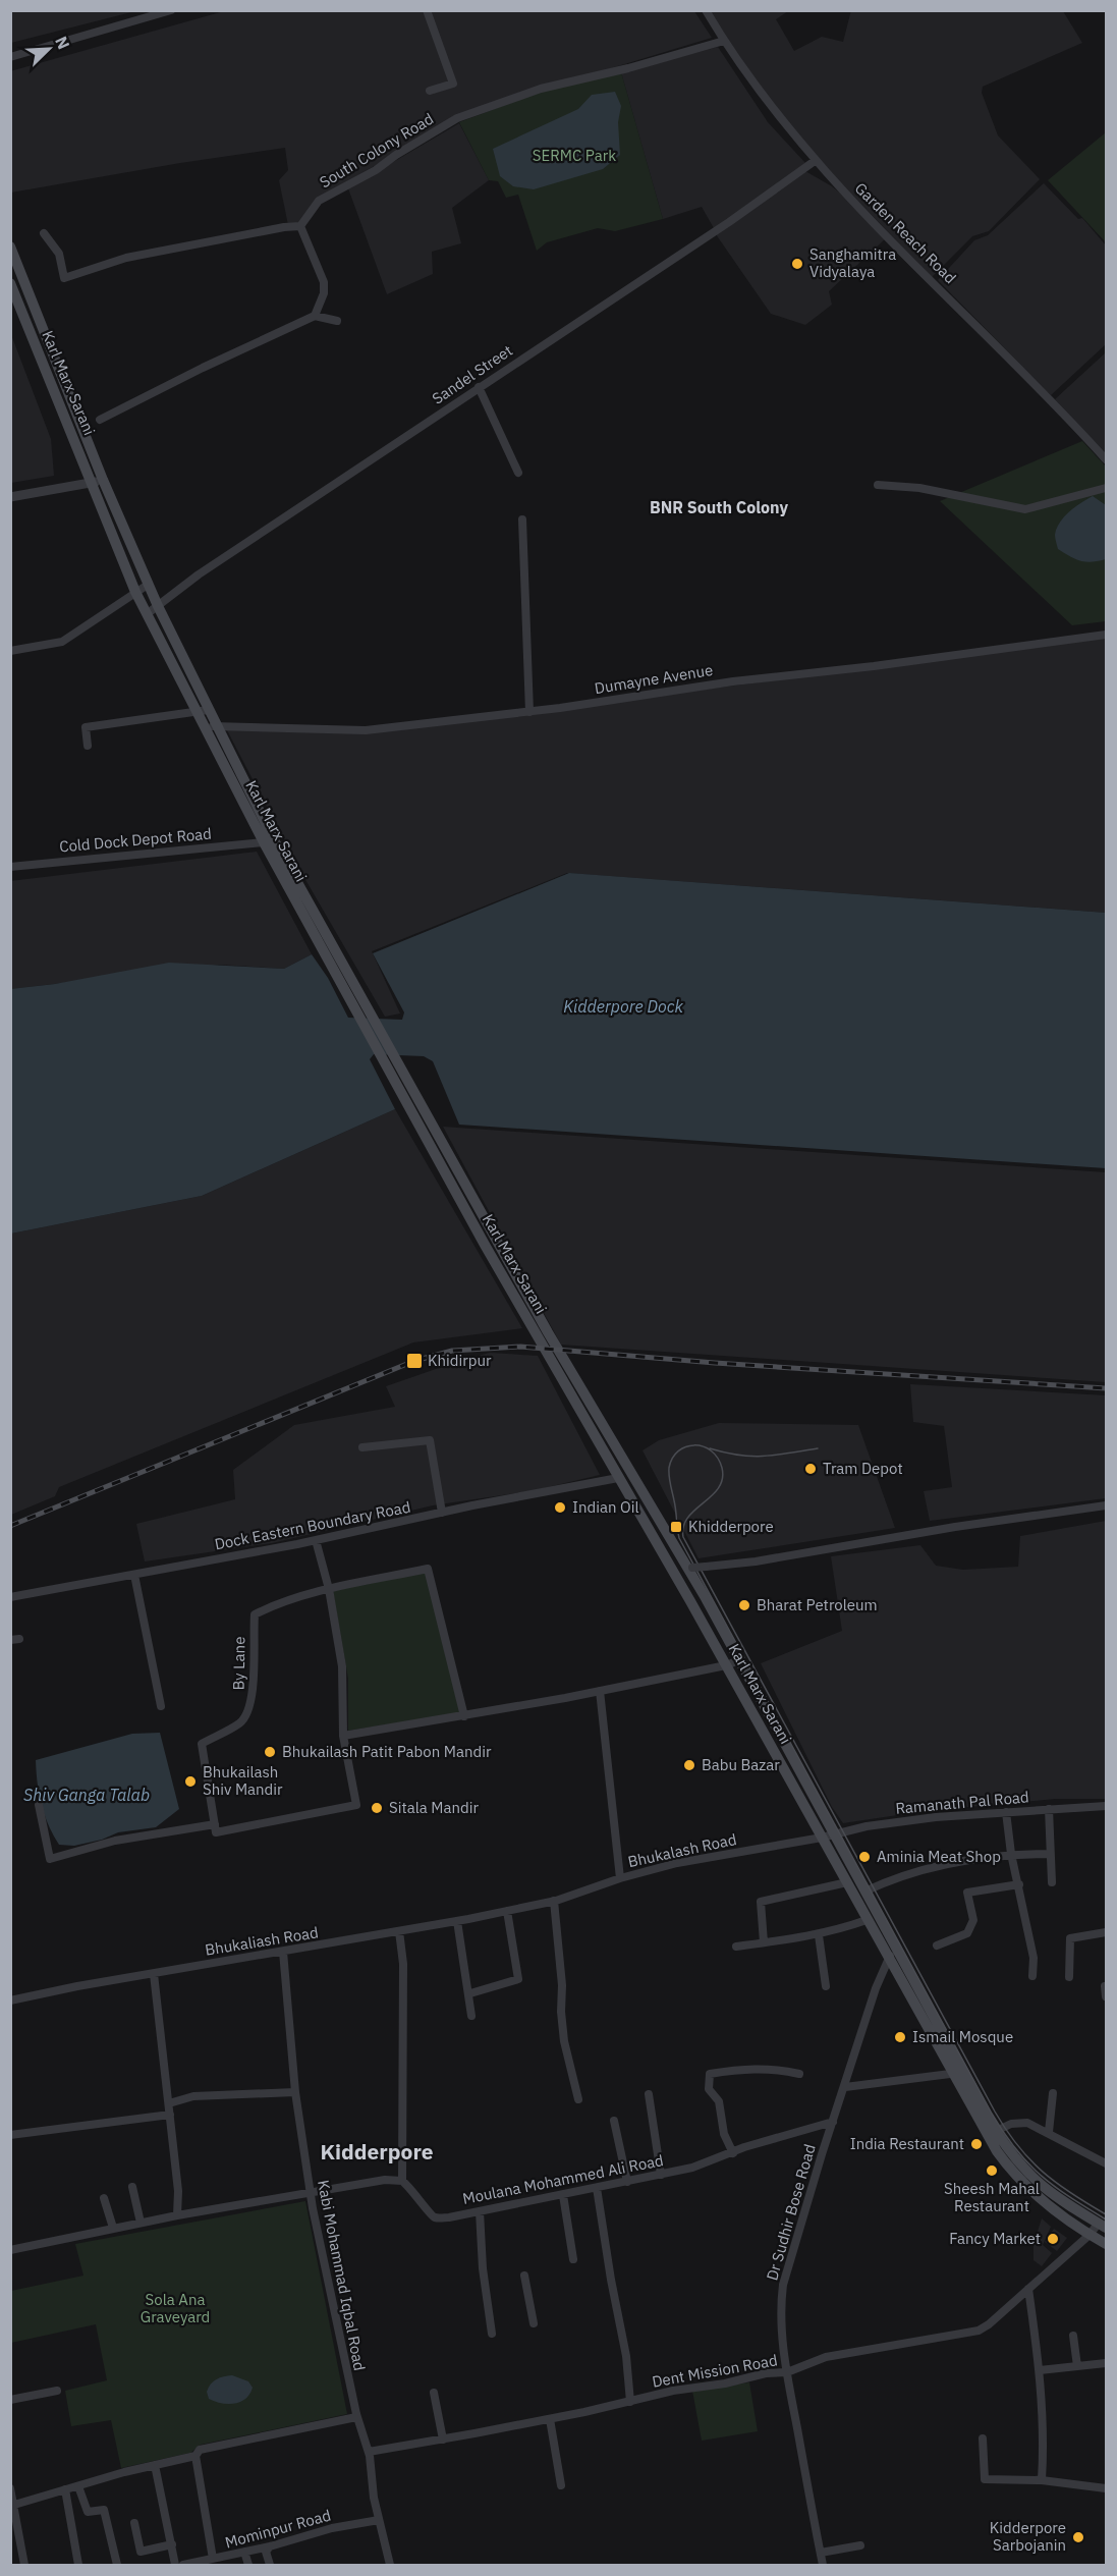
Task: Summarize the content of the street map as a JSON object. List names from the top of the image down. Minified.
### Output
{"streets":{"main road":["Karl Marx Sarani"],"street":["South Colony Road","Garden Reach Road","Sandel Street","Dumayne Avenue","Cold Dock Depot Road","Dock Eastern Boundary Road","By Lane","Ramanath Pal Road","Bhukalash Road","Bhukaliash Road","Moulana Mohammed Ali Road","Dr Sudhir Bose Road","Kabi Mohammad Iqbal Road","Dent Mission Road","Mominpur Road"]},"crossings":[["South Colony Road","Garden Reach Road"],["Garden Reach Road","Sandel Street"],["Sandel Street","Karl Marx Sarani"],["Karl Marx Sarani","Dumayne Avenue"],["Karl Marx Sarani","Cold Dock Depot Road"],["Karl Marx Sarani","Dock Eastern Boundary Road"],["Karl Marx Sarani","Ramanath Pal Road"],["Karl Marx Sarani","Bhukalash Road"],["Karl Marx Sarani","Dr Sudhir Bose Road"],["Karl Marx Sarani","Dent Mission Road"],["Ramanath Pal Road","Bhukalash Road"],["Bhukalash Road","Bhukaliash Road"],["Bhukaliash Road","Kabi Mohammad Iqbal Road"],["Moulana Mohammed Ali Road","Dr Sudhir Bose Road"],["Dr Sudhir Bose Road","Dent Mission Road"],["Kabi Mohammad Iqbal Road","Dent Mission Road"],["Kabi Mohammad Iqbal Road","Mominpur Road"]],"districts":["BNR South Colony","Kidderpore"],"water":["Kidderpore Dock","Shiv Ganga Talab"],"parks":["SERMC Park","Sola Ana Graveyard"],"places":{"other":["Sanghamitra Vidyalaya","Tram Depot","Indian Oil","Bharat Petroleum","Bhukailash Patit Pabon Mandir","Babu Bazar","Bhukailash Shiv Mandir","Sitala Mandir","Aminia Meat Shop","Ismail Mosque","India Restaurant","Sheesh Mahal Restaurant","Fancy Market","Kidderpore Sarbojanin"],"transit":["Khidirpur","Khidderpore"]},"north":"top right"}
